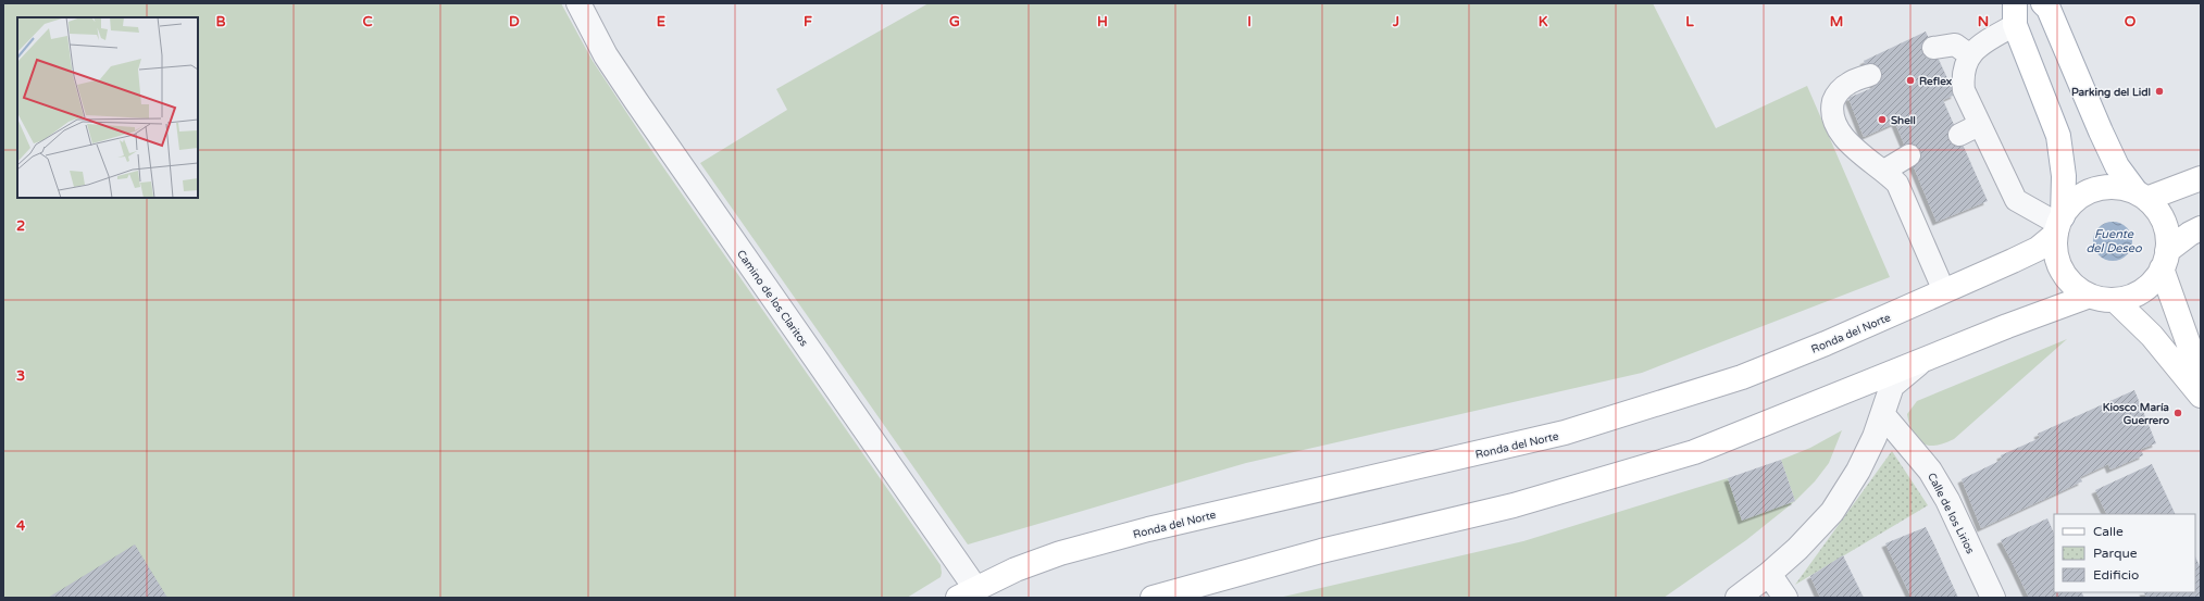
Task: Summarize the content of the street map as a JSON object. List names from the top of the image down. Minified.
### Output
{"streets":{"main road":["Ronda del Norte"],"street":["Camino de los Claritos","Calle de los Lirios"]},"crossings":[["Camino de los Claritos","Ronda del Norte"]],"water":["Fuente del Deseo"],"places":["Reflex","Parking del Lidl","Shell","Kiosco María Guerrero"],"legend":["Calle","Parque","Edificio"],"grid":{"columns":["B","C","D","E","F","G","H","I","J","K","L","M","N","O"],"rows":["2","3","4"]}}
